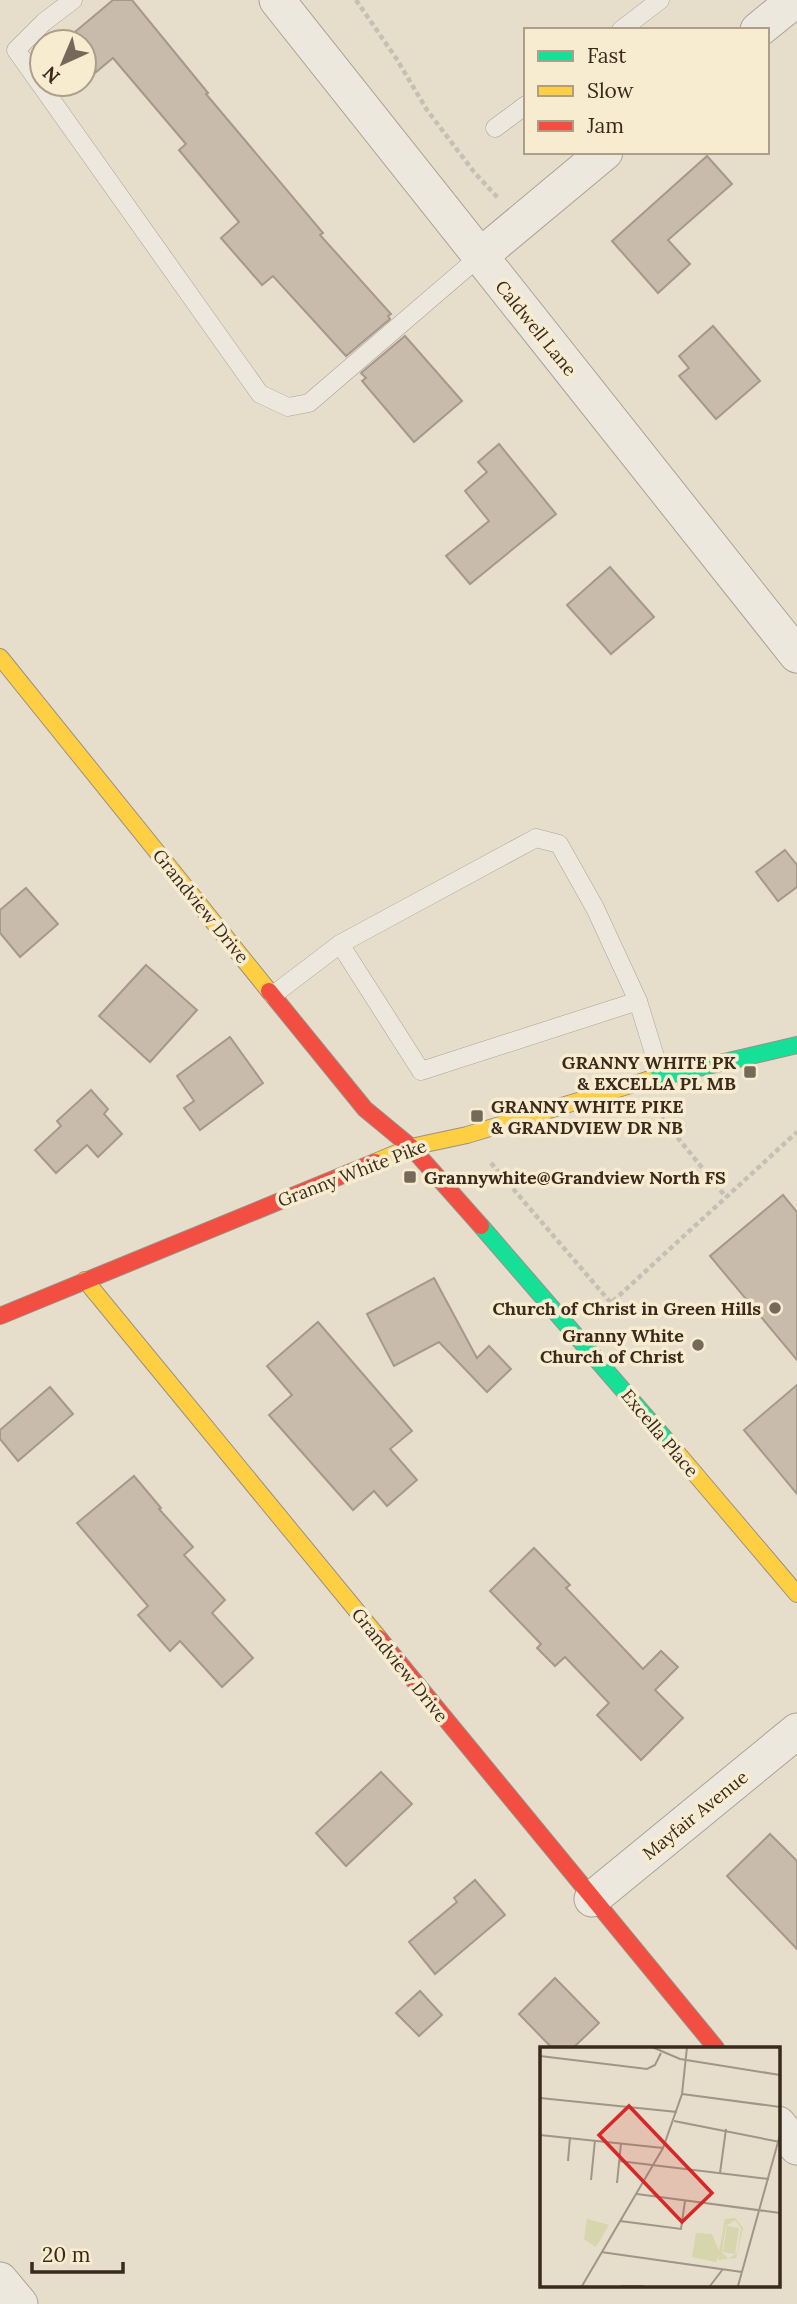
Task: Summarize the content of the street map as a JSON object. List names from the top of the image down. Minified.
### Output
{"streets":{"street":["Caldwell Lane","Grandview Drive","Granny White Pike","Excella Place","Mayfair Avenue"]},"crossings":[["Grandview Drive","Granny White Pike"],["Grandview Drive","Excella Place"],["Grandview Drive","Mayfair Avenue"],["Granny White Pike","Excella Place"]],"places":{"transit":["GRANNY WHITE PK & EXCELLA PL MB","GRANNY WHITE PIKE & GRANDVIEW DR NB","Grannywhite@Grandview North FS"],"other":["Church of Christ in Green Hills","Granny White Church of Christ"]},"legend":["Fast","Slow","Jam"],"scale_bar":"20 m","north":"bottom left"}
